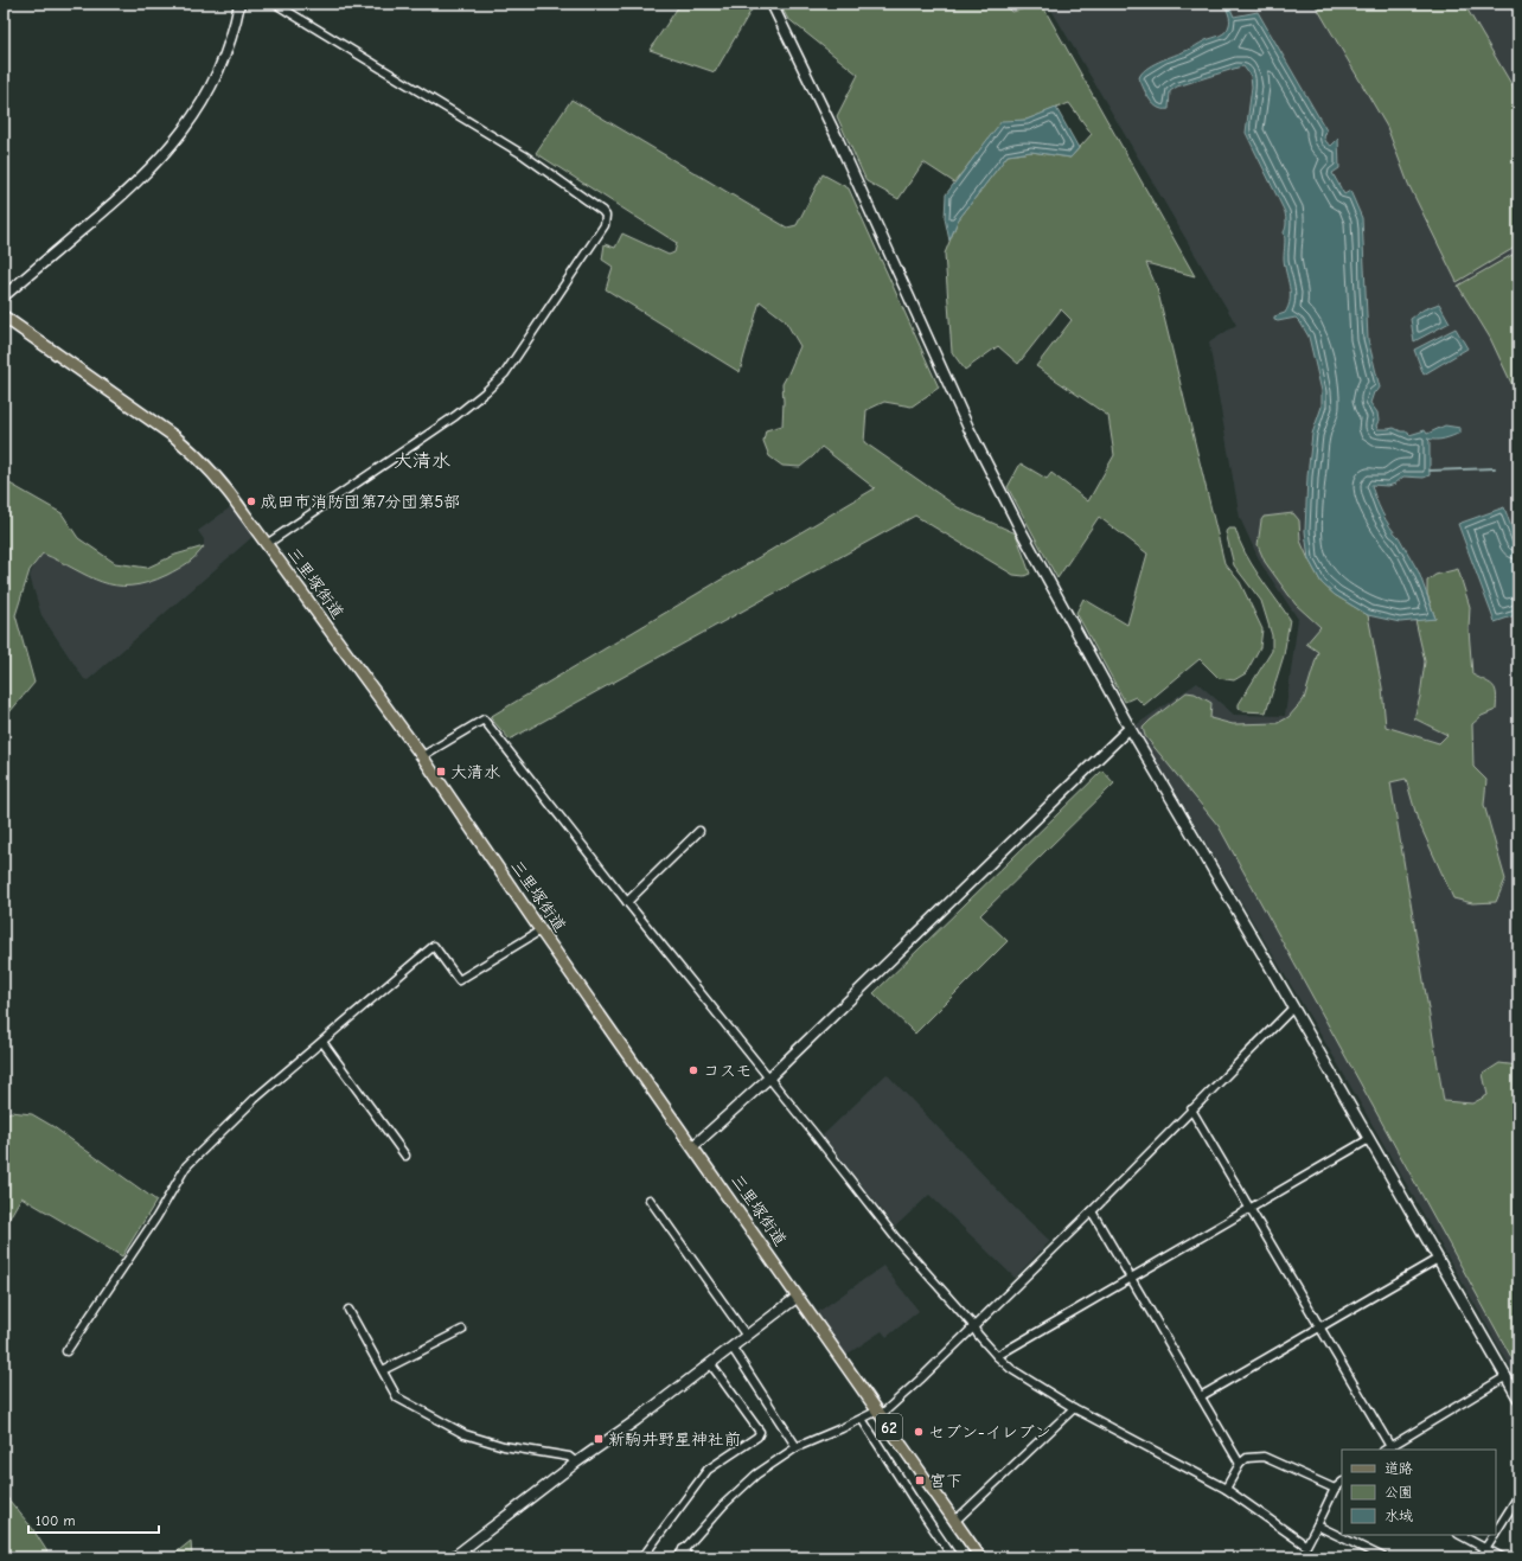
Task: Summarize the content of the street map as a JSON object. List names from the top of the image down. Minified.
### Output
{"streets":{"main road":["三里塚街道","62"]},"districts":["大清水"],"places":{"other":["成田市消防団第7分団第5部","コスモ","セブン-イレブン"],"transit":["大清水","新駒井野星神社前","宮下"]},"legend":["道路","公園","水域"],"scale_bar":"100 m"}
